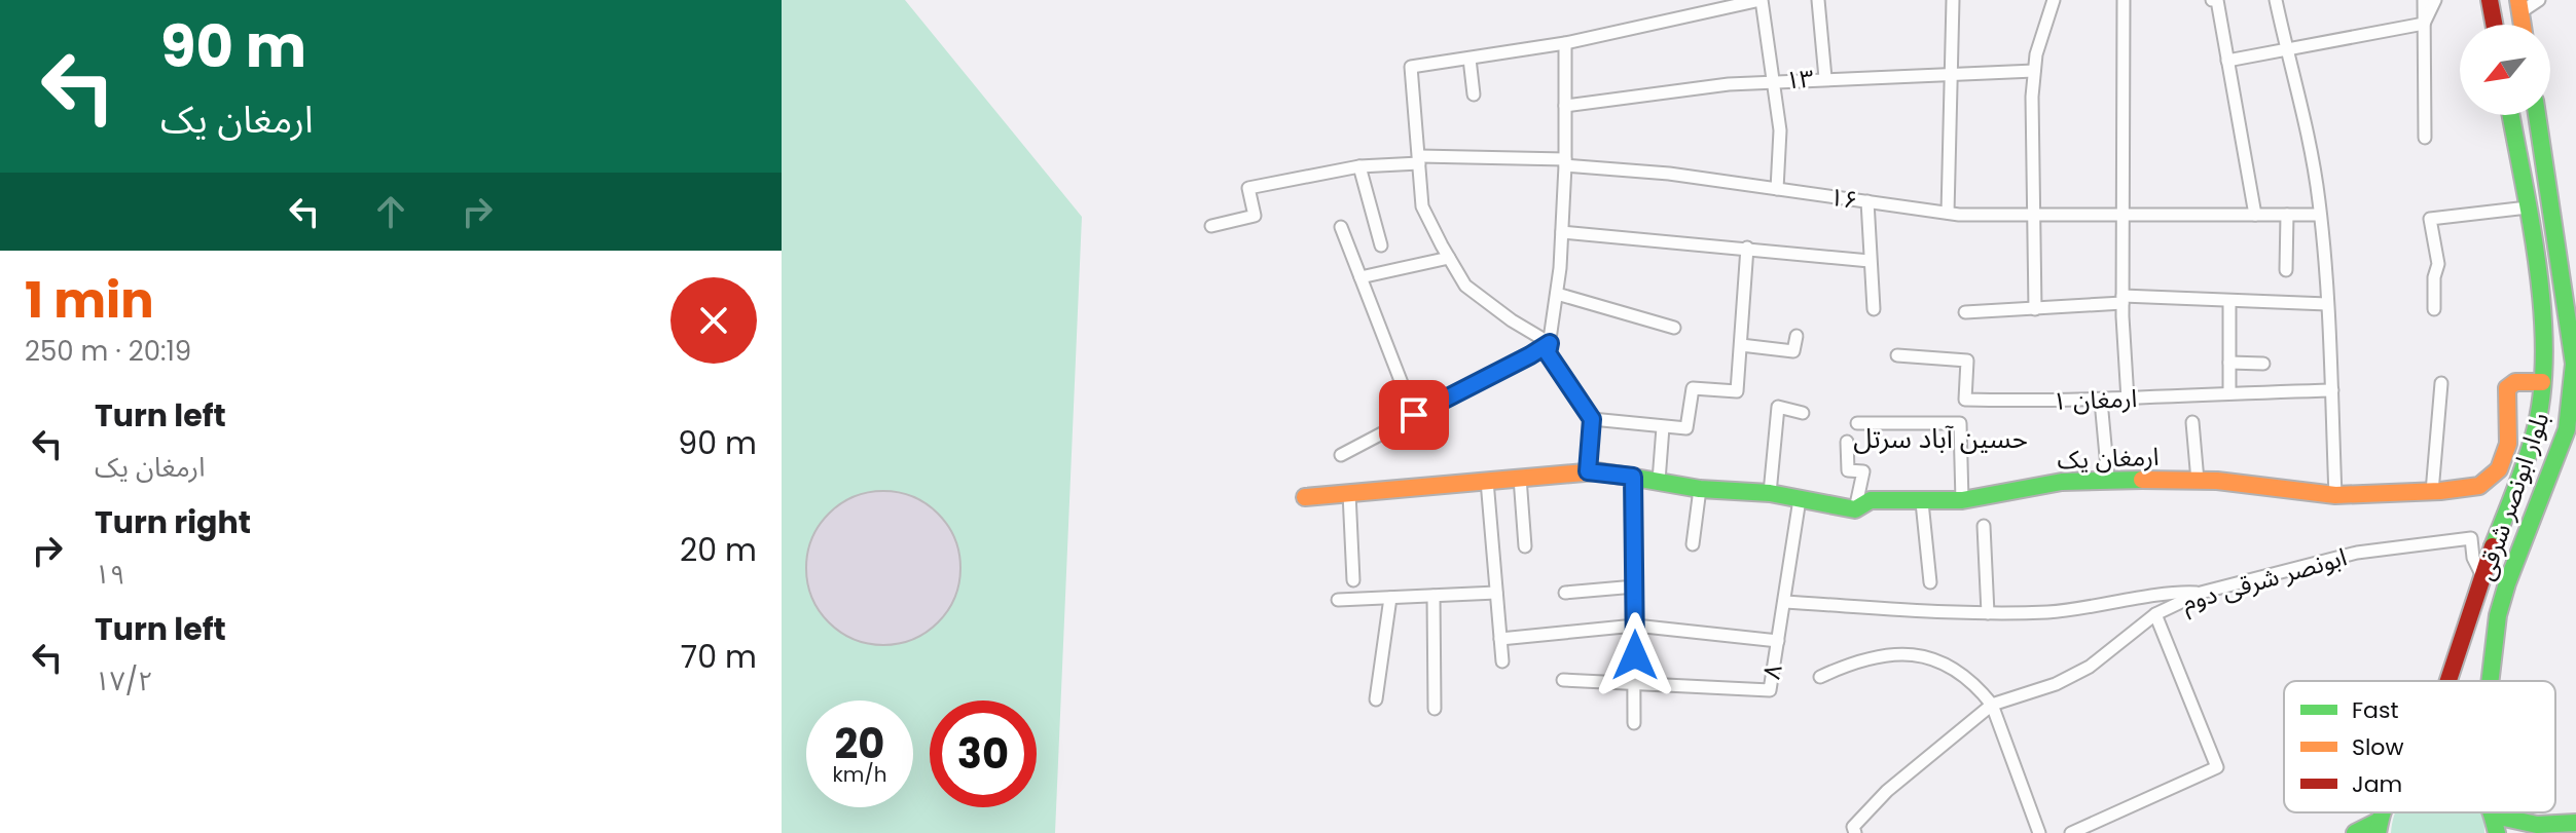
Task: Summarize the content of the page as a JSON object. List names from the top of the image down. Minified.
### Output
{"streets":{"main road":["ارمغان یک","بلوار ابونصر شرقی"],"street":["۱۳","۱۶","ارمغان ۱","ابونصر شرقی دوم","۸"]},"crossings":[["ارمغان یک","بلوار ابونصر شرقی"],["ارمغان یک","۸"],["بلوار ابونصر شرقی","ابونصر شرقی دوم"]],"districts":["حسین آباد سرتل"],"legend":["Fast","Slow","Jam"],"north":"bottom left","page":{"turn":["90 m","ارمغان یک"],"heading":["1 min","250 m · 20:19"],"list":[{"name":"Turn left","note":"ارمغان یک","value":"90 m"},{"name":"Turn right","note":"۱۹","value":"20 m"},{"name":"Turn left","note":"۱۷/۲","value":"70 m"}],"speed":"20 km/h","limit":"30"}}
